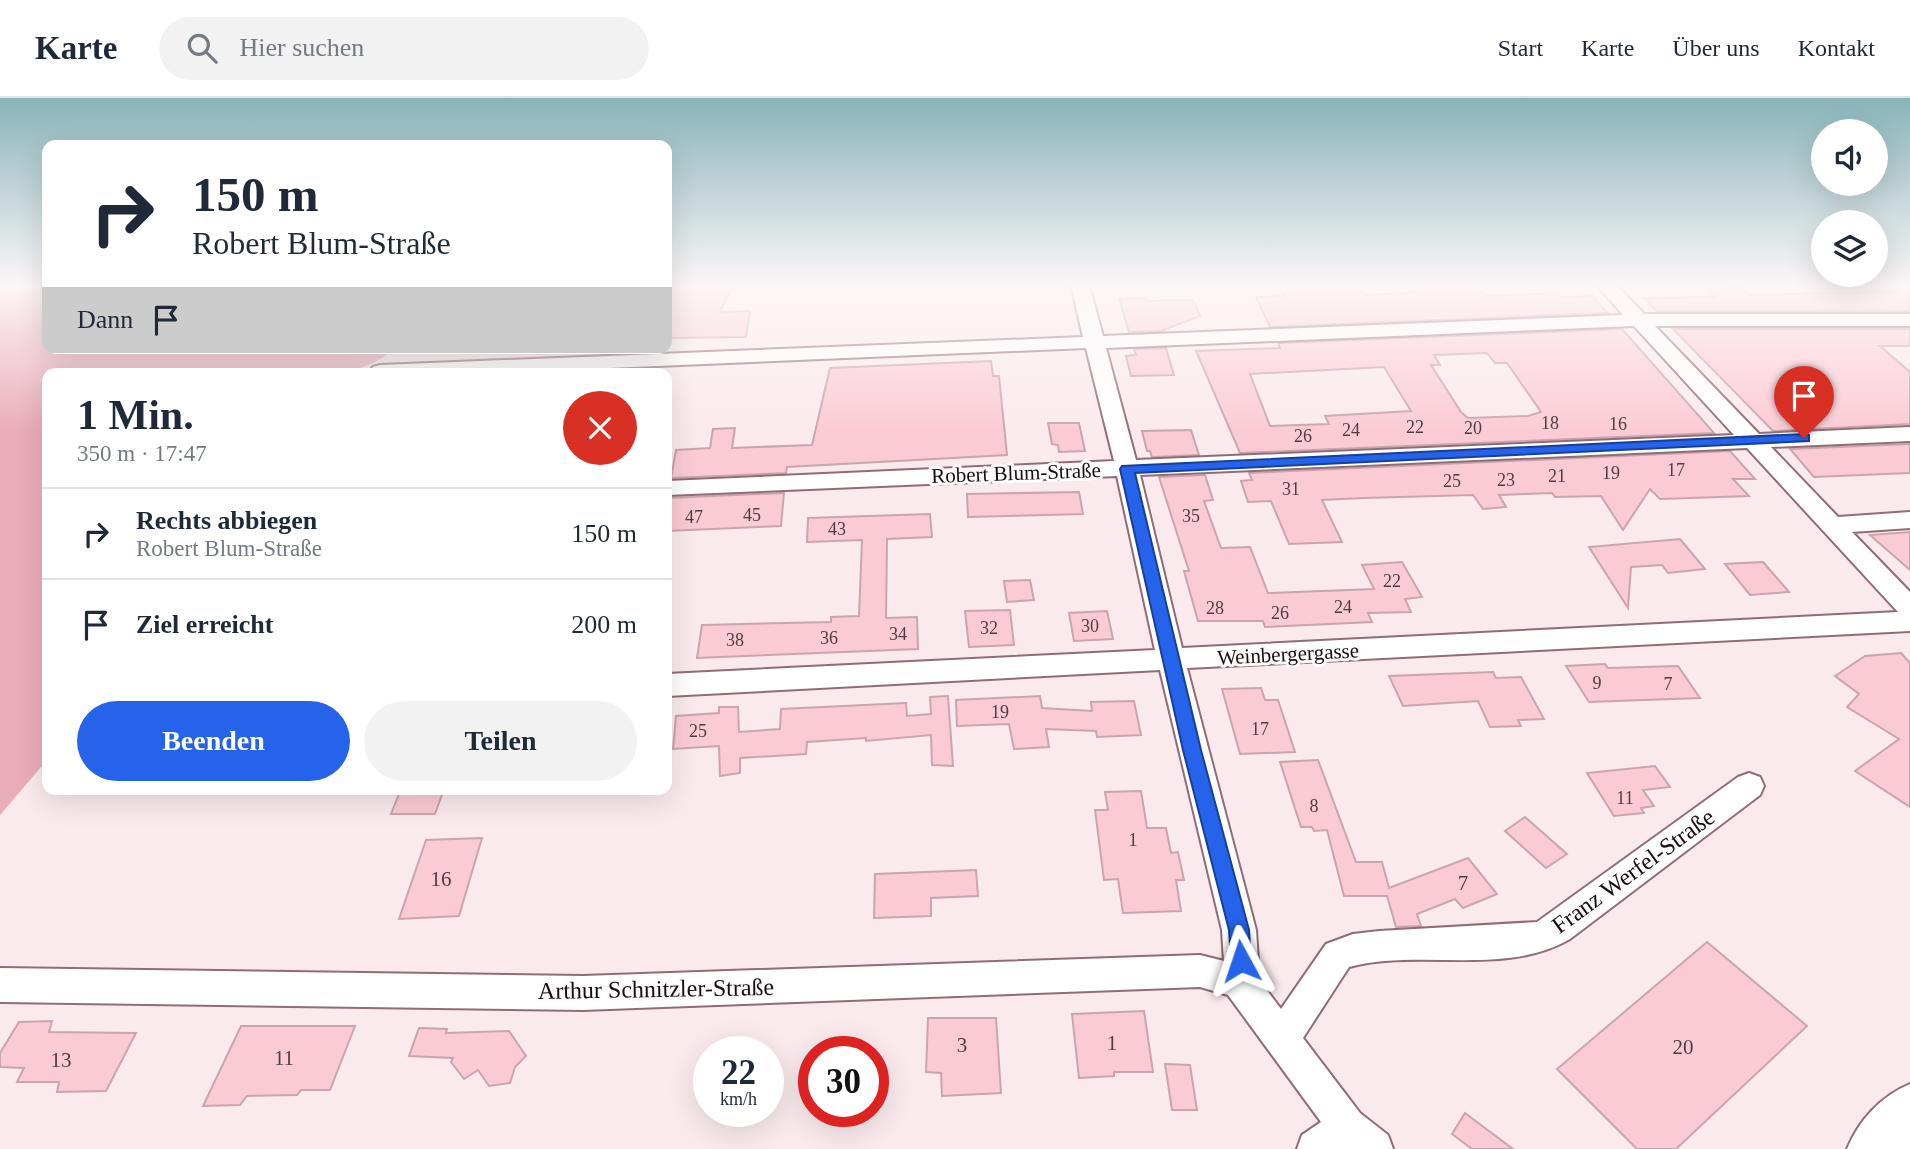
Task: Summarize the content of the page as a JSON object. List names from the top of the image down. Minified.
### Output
{"streets":{"street":["Robert Blum-Straße","Weinbergergasse","Franz Werfel-Straße","Arthur Schnitzler-Straße"]},"crossings":[["Franz Werfel-Straße","Arthur Schnitzler-Straße"]],"house_numbers":["18","16","22","20","24","26","17","19","21","23","25","31","45","35","47","43","22","24","28","26","30","32","34","36","38","9","7","19","17","25","11","8","1","16","7","1","3","20","11","13"],"page":{"header":"Karte","search":"Hier suchen","nav":["Start","Karte","Über uns","Kontakt"],"turn":["150 m","Robert Blum-Straße"],"then":"Dann","heading":["1 Min.","350 m · 17:47"],"list":[{"name":"Rechts abbiegen","note":"Robert Blum-Straße","value":"150 m"},{"name":"Ziel erreicht","value":"200 m"}],"buttons":["Beenden","Teilen"],"speed":"22 km/h","limit":"30"}}
